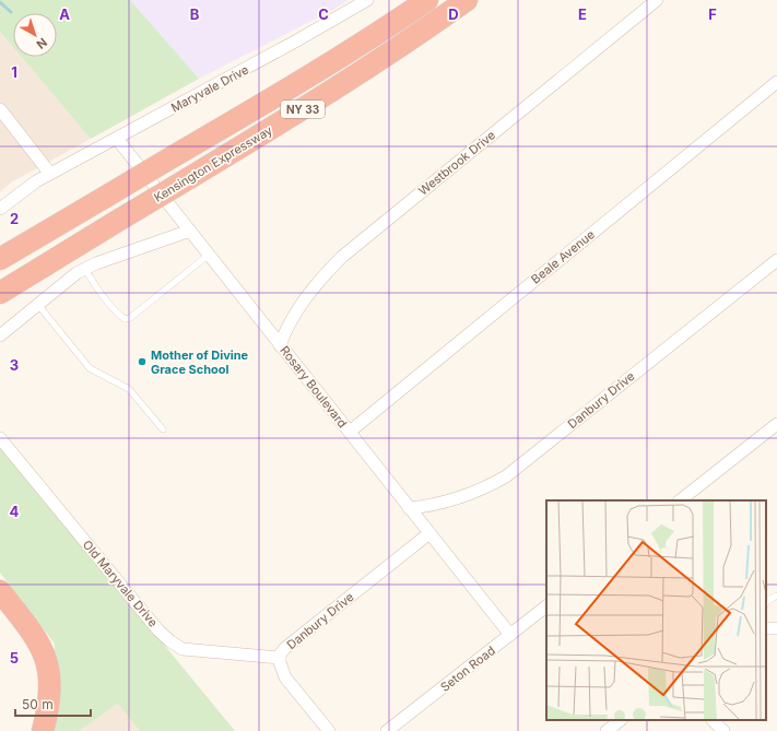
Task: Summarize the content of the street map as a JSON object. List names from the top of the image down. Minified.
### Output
{"streets":{"highway":["NY 33","Kensington Expressway"],"street":["Maryvale Drive","Westbrook Drive","Beale Avenue","Rosary Boulevard","Danbury Drive","Old Maryvale Drive","Seton Road"]},"crossings":[["Maryvale Drive","Rosary Boulevard"],["Westbrook Drive","Rosary Boulevard"],["Beale Avenue","Rosary Boulevard"],["Rosary Boulevard","Danbury Drive"],["Rosary Boulevard","Seton Road"],["Danbury Drive","Old Maryvale Drive"]],"places":["Mother of Divine Grace School"],"scale_bar":"50 m","north":"bottom right","grid":{"columns":["A","B","C","D","E","F"],"rows":["1","2","3","4","5"]}}
